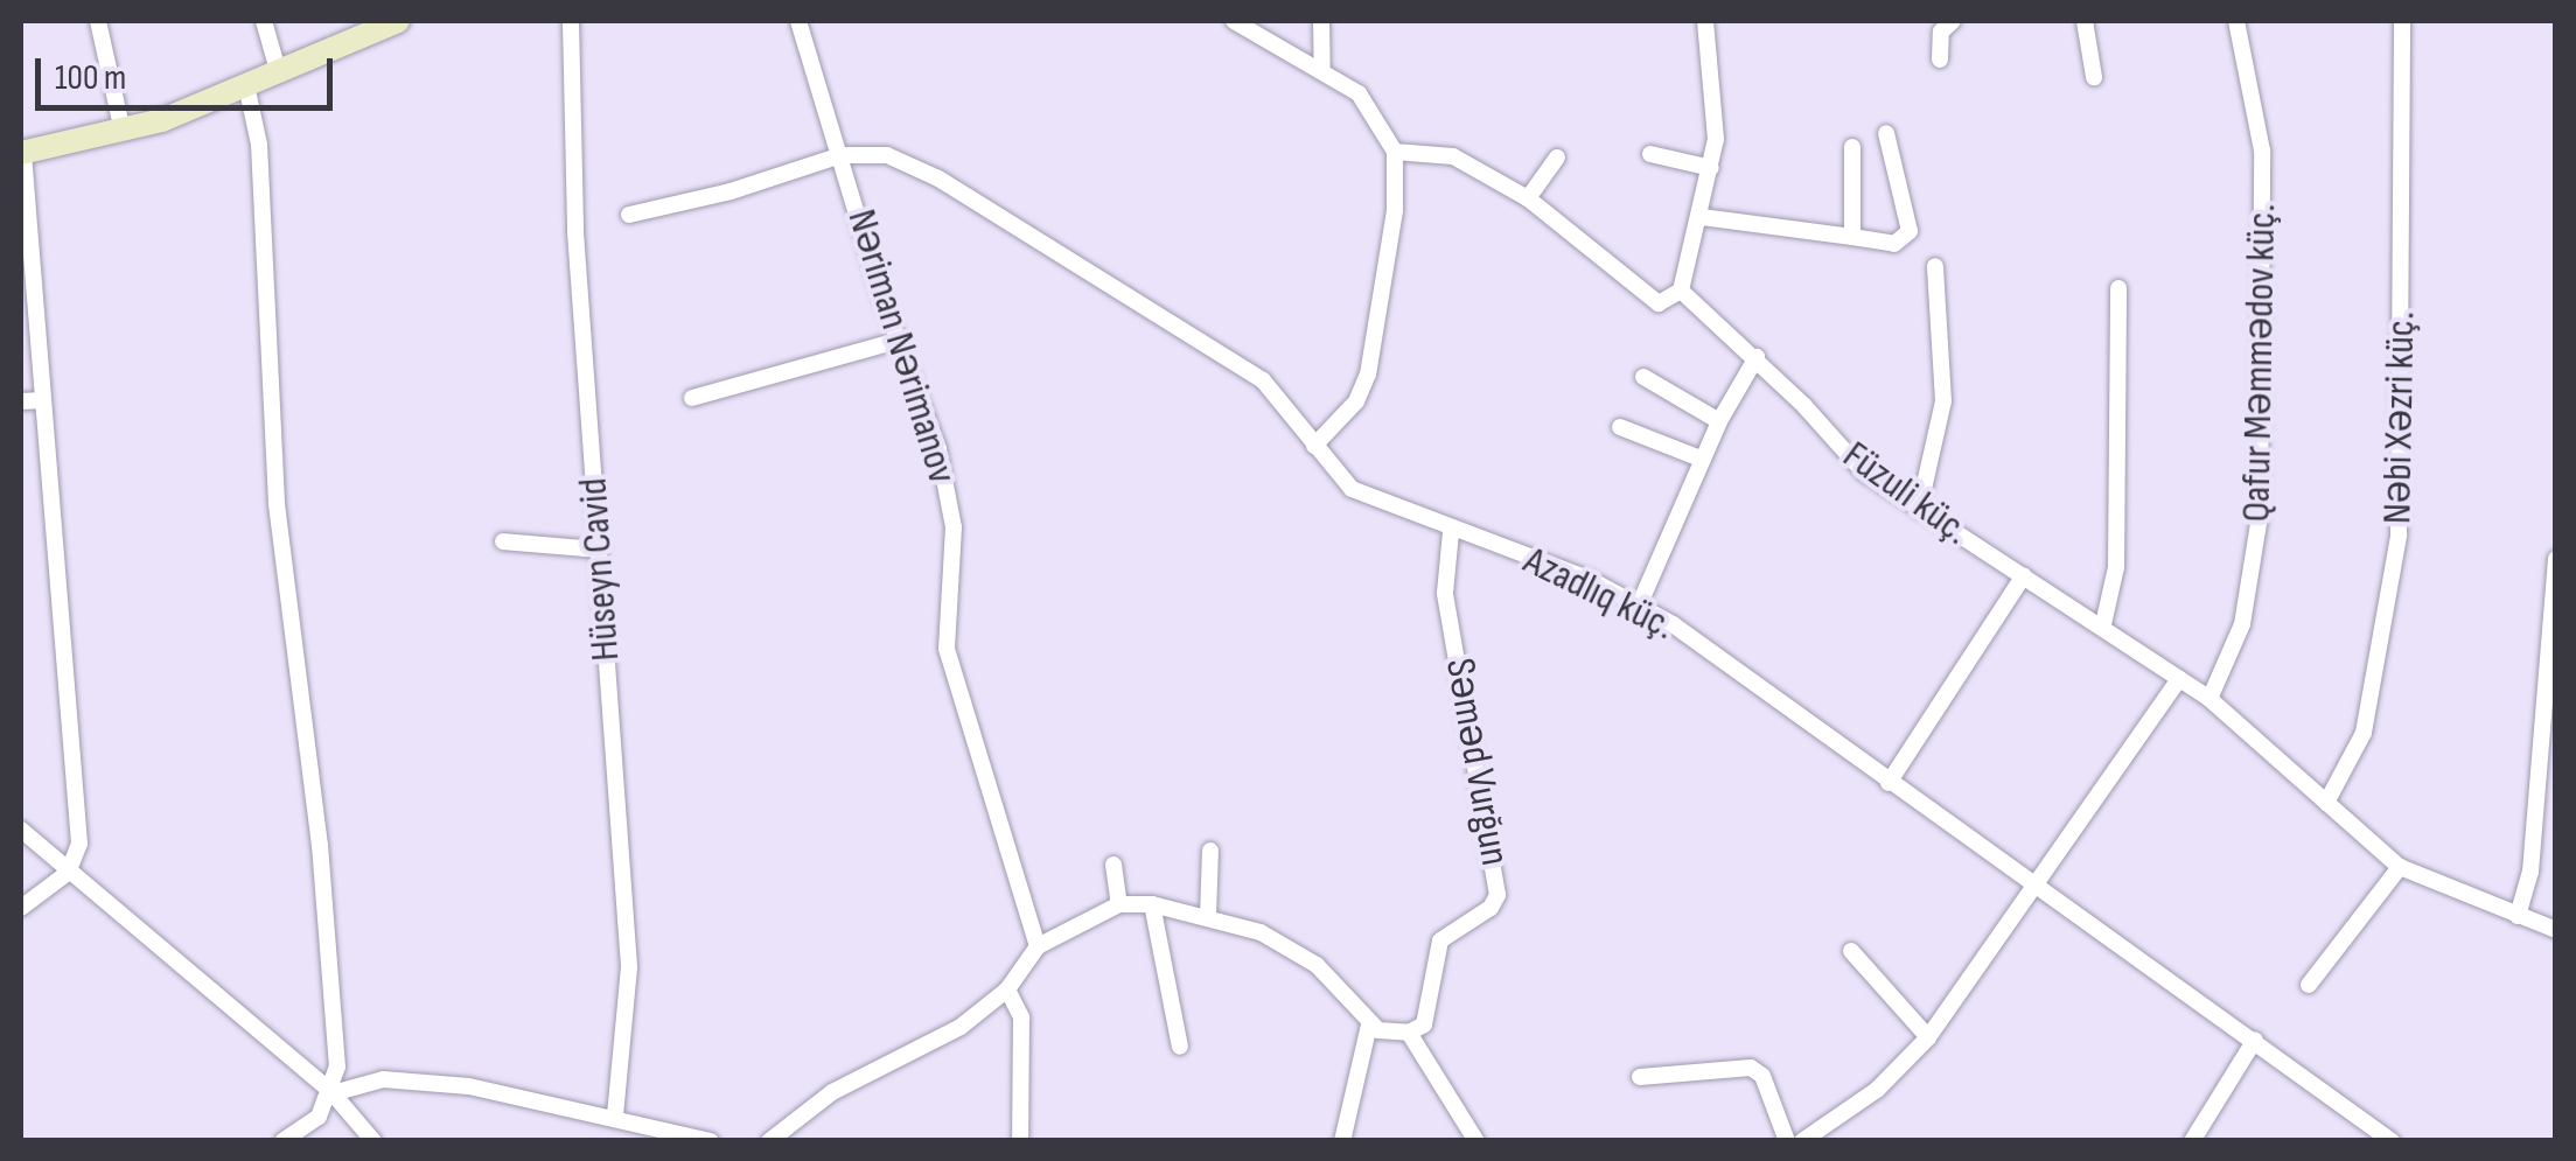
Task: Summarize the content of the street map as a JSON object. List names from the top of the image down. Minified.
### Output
{"streets":{"street":["Nəriman Nərimanov","Qafur Məmmədov küç.","Nəbi Xəzri küç.","Füzuli küç.","Hüseyn Cavid","Azadlıq küç.","Səməd Vurğun"]},"crossings":[["Nəriman Nərimanov","Azadlıq küç."],["Qafur Məmmədov küç.","Füzuli küç."],["Nəbi Xəzri küç.","Füzuli küç."],["Azadlıq küç.","Səməd Vurğun"]],"scale_bar":"100 m"}
